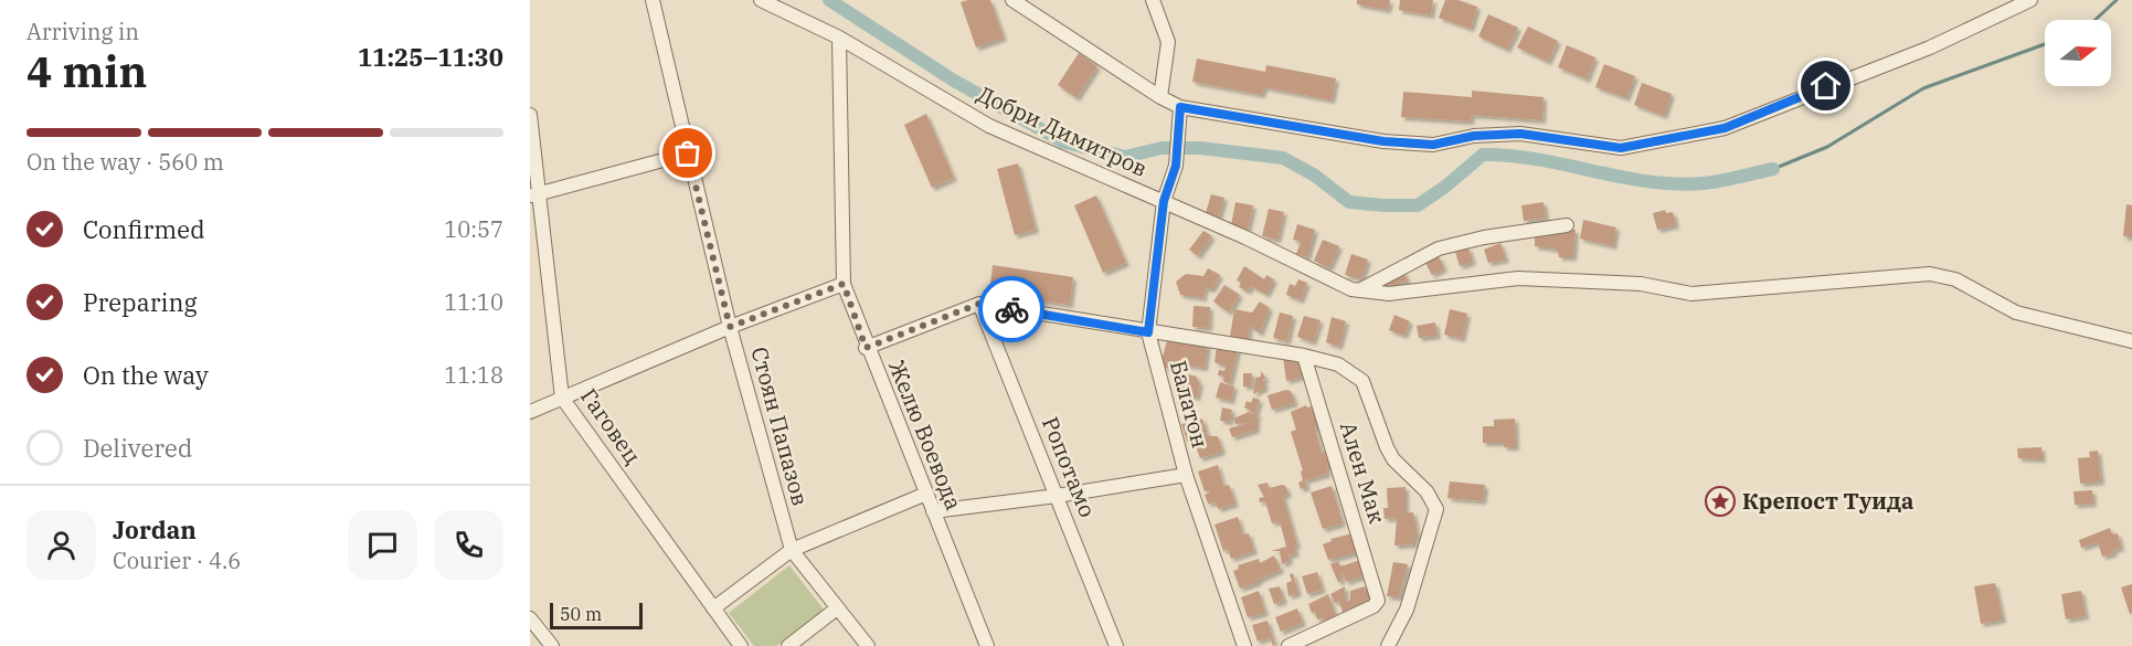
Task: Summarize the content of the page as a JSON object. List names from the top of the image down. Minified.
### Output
{"streets":{"street":["Добри Димитров","Балатон","Гаговец","Стоян Папазов","Желю Воевода","Ропотамо","Ален Мак"]},"crossings":[["Добри Димитров","Балатон"],["Добри Димитров","Желю Воевода"]],"places":{"place":["Крепост Туида"]},"scale_bar":"50 m","north":"right","page":{"heading":["4 min","Arriving in","11:25–11:30"],"panel":["Jordan","Courier · 4.6"],"bar":"On the way · 560 m","list":[["Confirmed","10:57"],["Preparing","11:10"],["On the way","11:18"],"Delivered"],"scale":"50 m"}}
